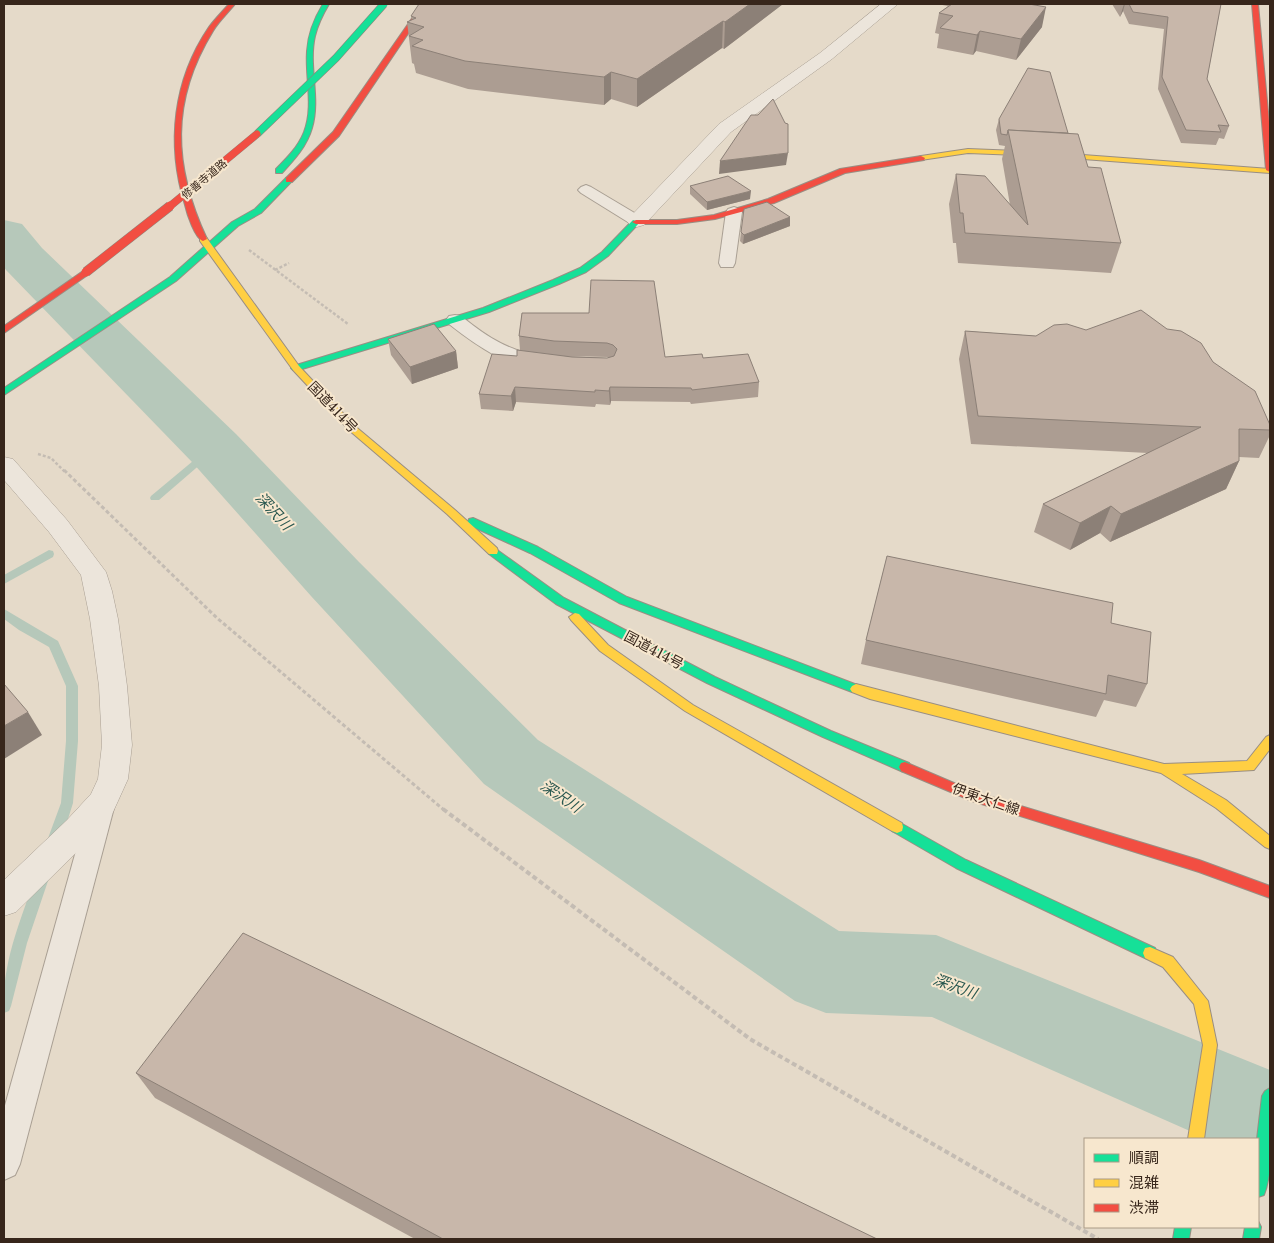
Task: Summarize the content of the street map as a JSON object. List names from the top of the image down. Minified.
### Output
{"streets":{"main road":["修善寺道路","国道414号","伊東大仁線"]},"crossings":[["国道414号","伊東大仁線"]],"water":["深沢川"],"legend":["順調","混雑","渋滞"]}
